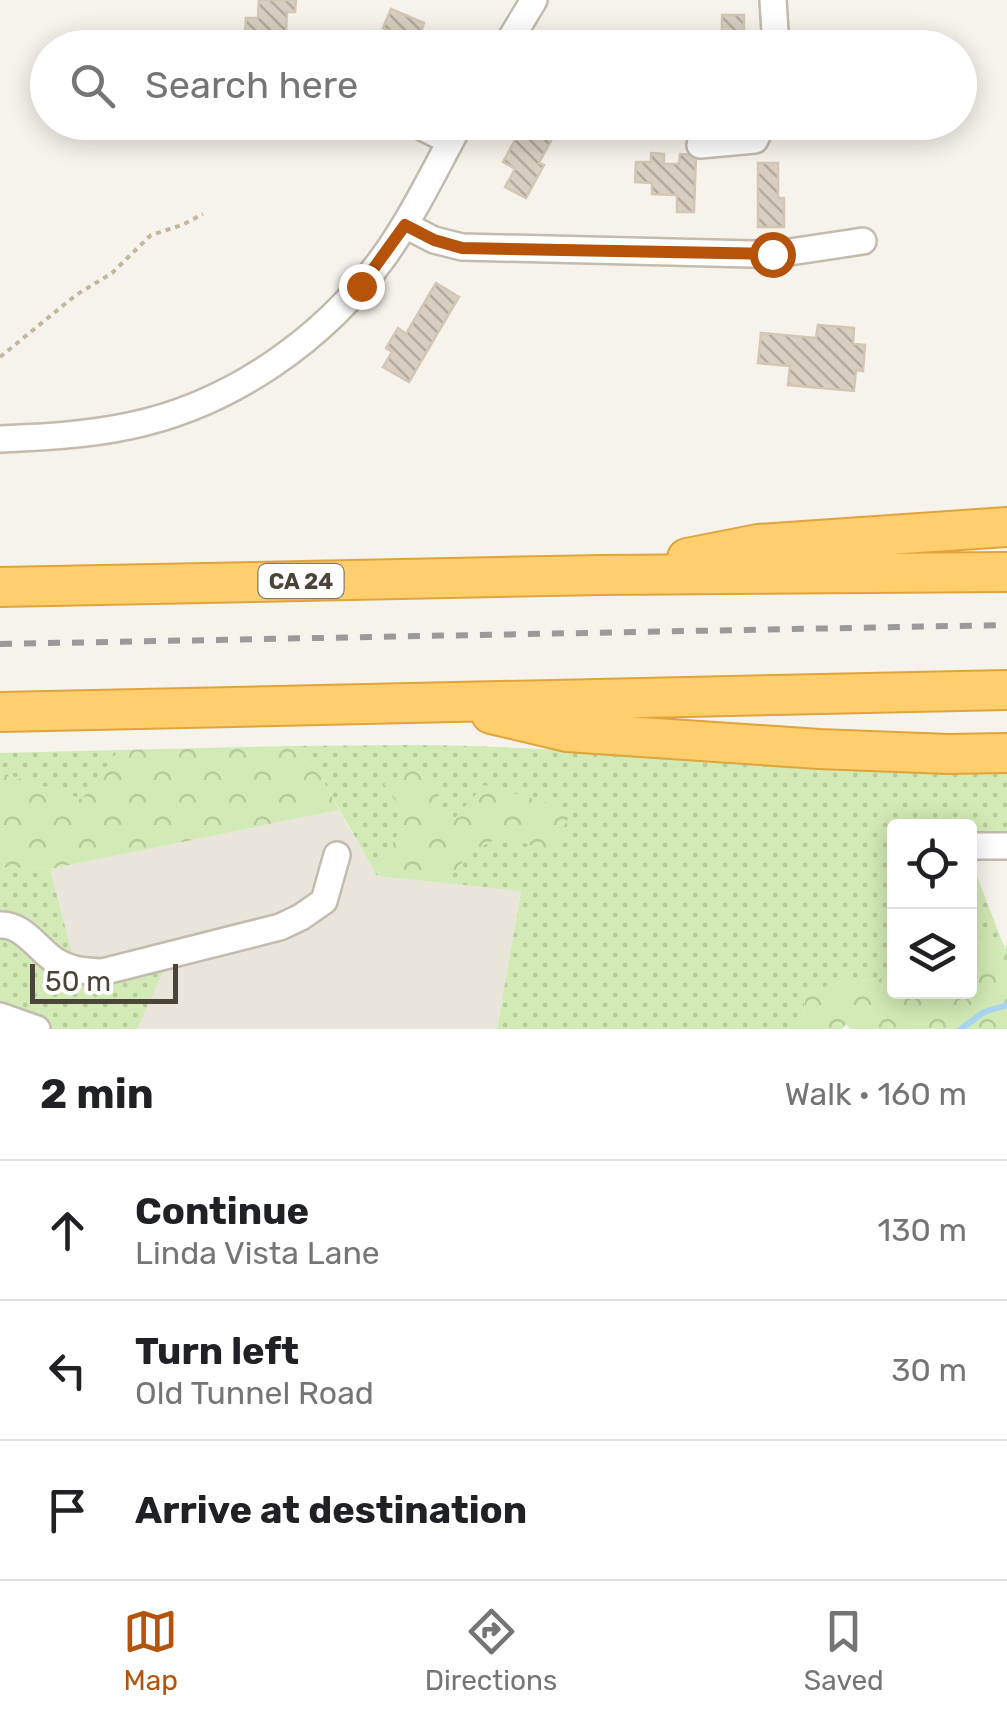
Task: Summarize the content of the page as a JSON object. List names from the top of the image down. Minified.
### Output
{"streets":{"highway":["CA 24"]},"scale_bar":"50 m","page":{"search":"Search here","scale":"50 m","heading":["2 min","Walk · 160 m"],"list":[["Continue","Linda Vista Lane","130 m"],["Turn left","Old Tunnel Road","30 m"],"Arrive at destination"],"nav":["Map","Directions","Saved"]}}
